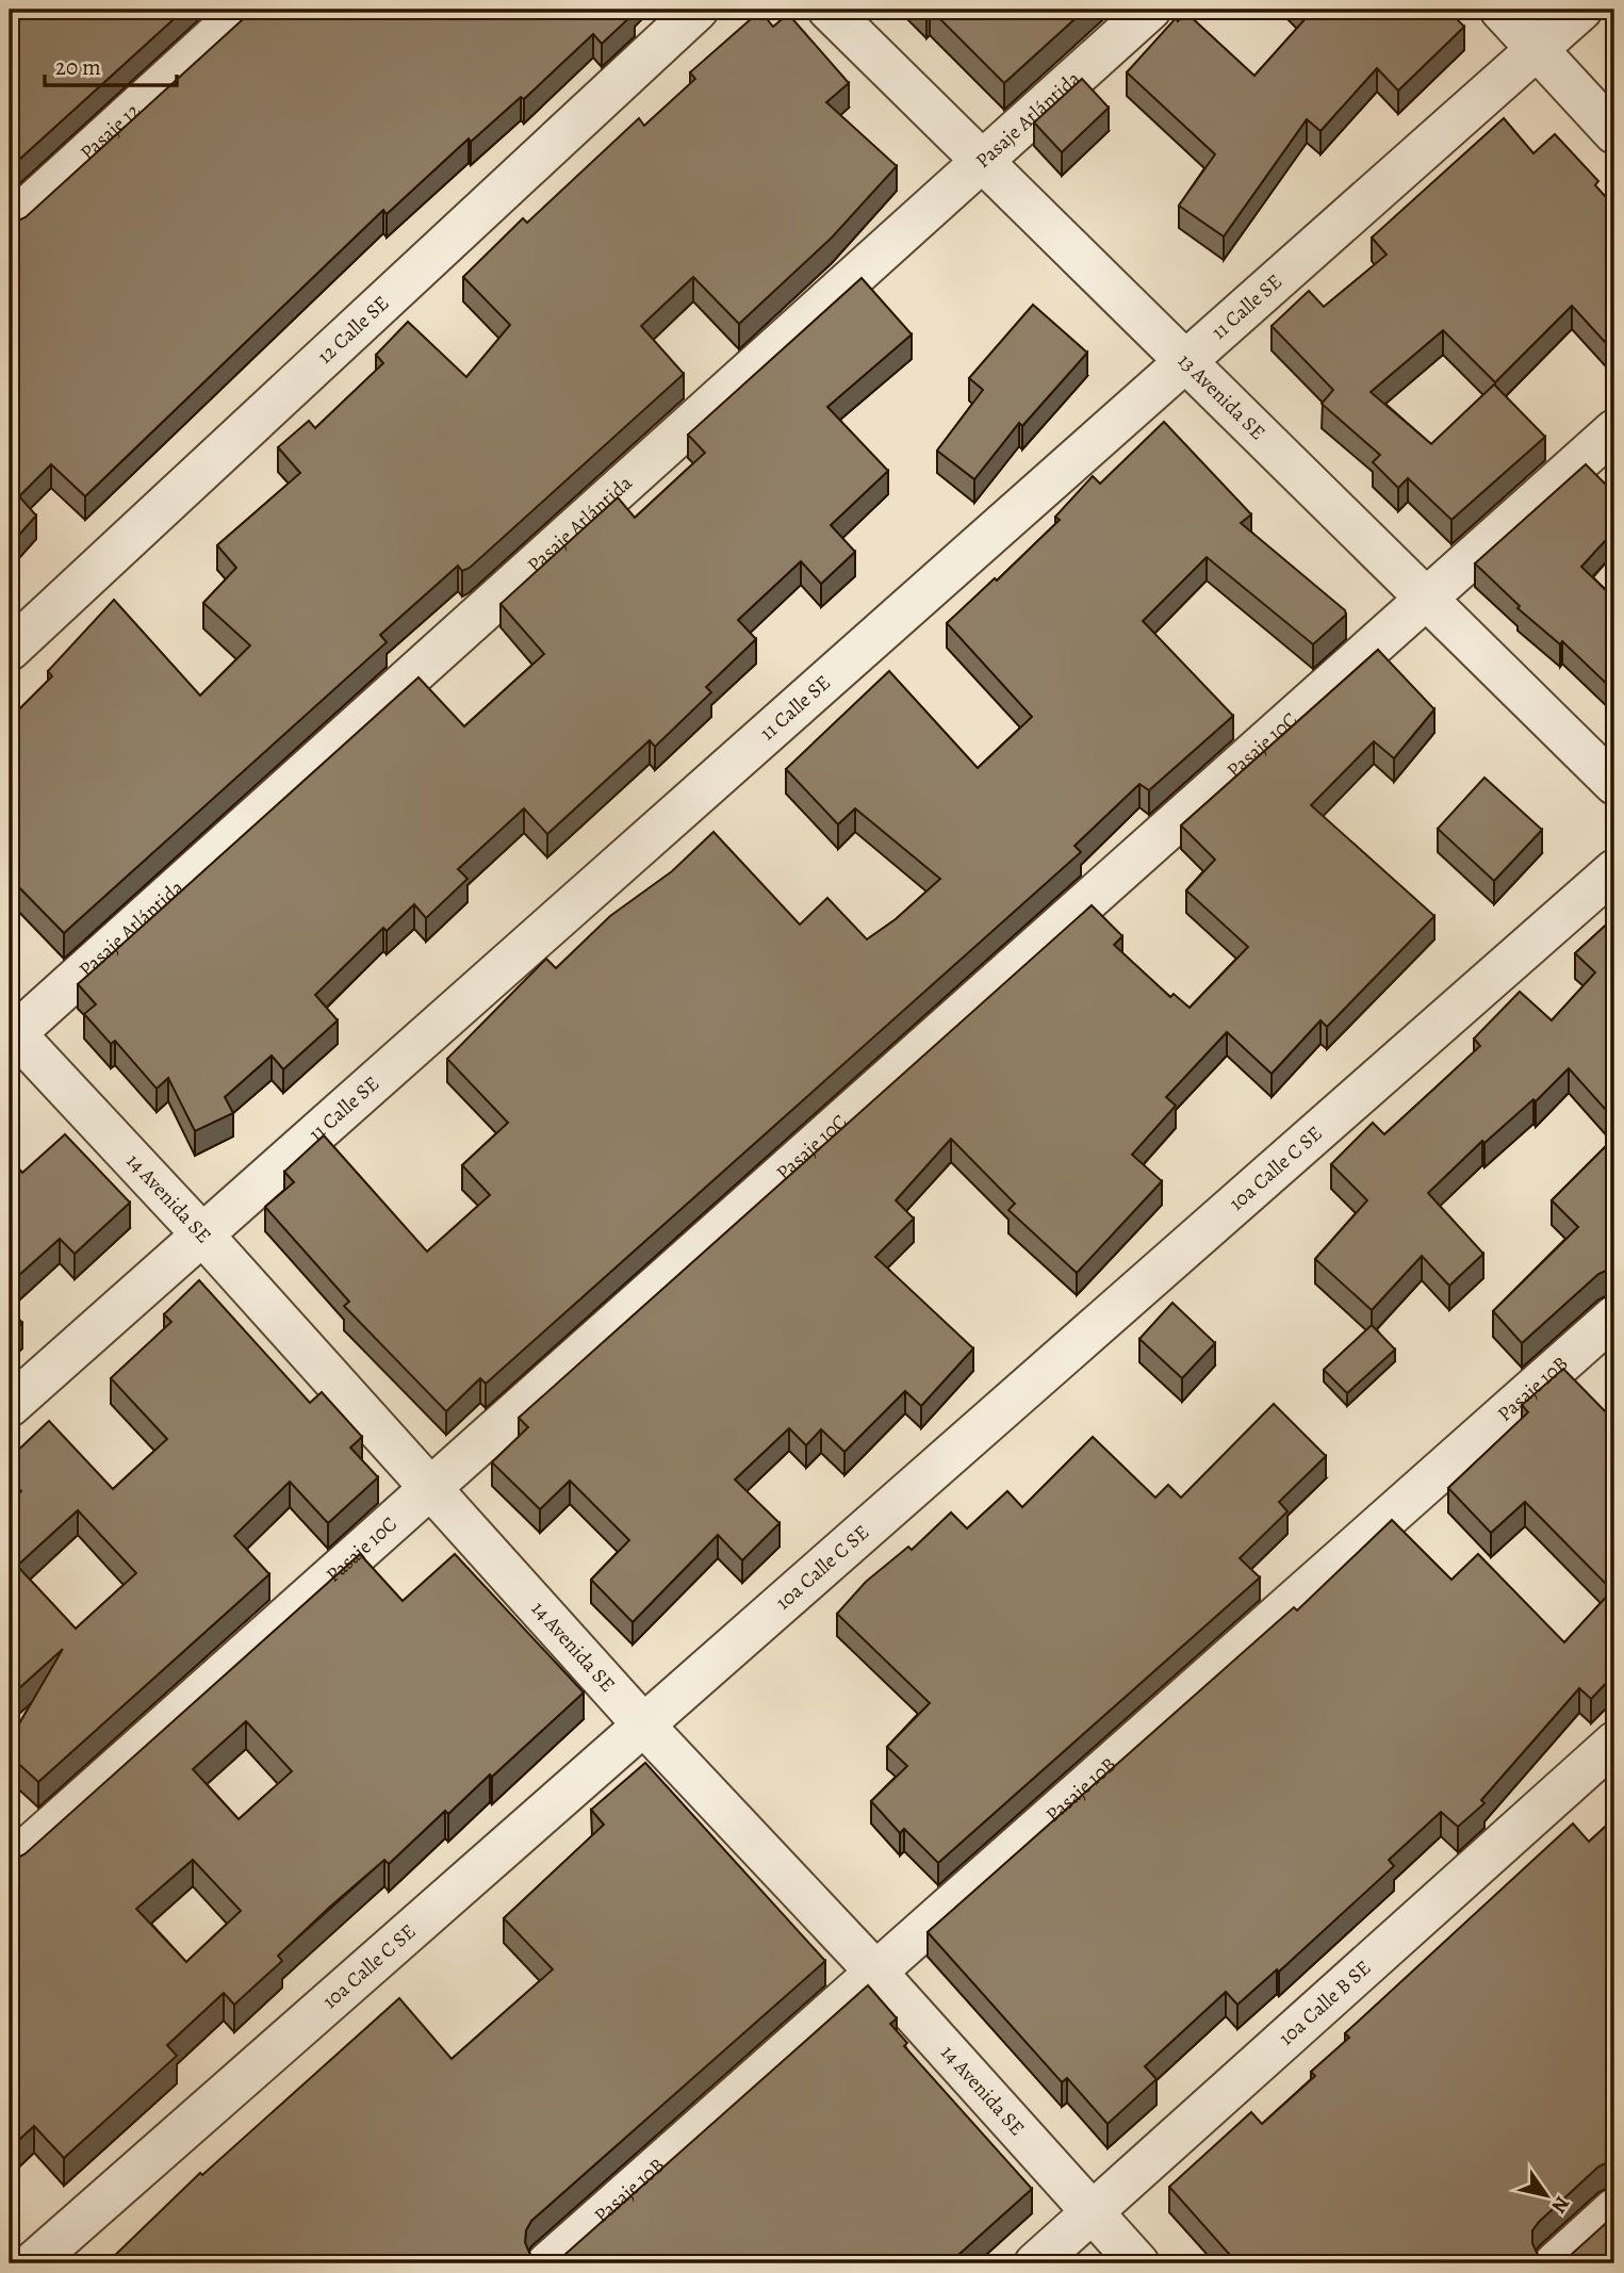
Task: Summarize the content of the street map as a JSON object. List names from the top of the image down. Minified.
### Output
{"streets":{"street":["Pasaje Atlántida","Pasaje 12","11 Calle SE","12 Calle SE","13 Avenida SE","Pasaje 10C","10a Calle C SE","14 Avenida SE","Pasaje 10B","10a Calle B SE"]},"crossings":[["Pasaje Atlántida","13 Avenida SE"],["Pasaje Atlántida","14 Avenida SE"],["11 Calle SE","13 Avenida SE"],["11 Calle SE","14 Avenida SE"],["13 Avenida SE","Pasaje 10C"],["Pasaje 10C","14 Avenida SE"],["10a Calle C SE","14 Avenida SE"],["14 Avenida SE","Pasaje 10B"],["14 Avenida SE","10a Calle B SE"]],"scale_bar":"20 m","north":"bottom right"}
